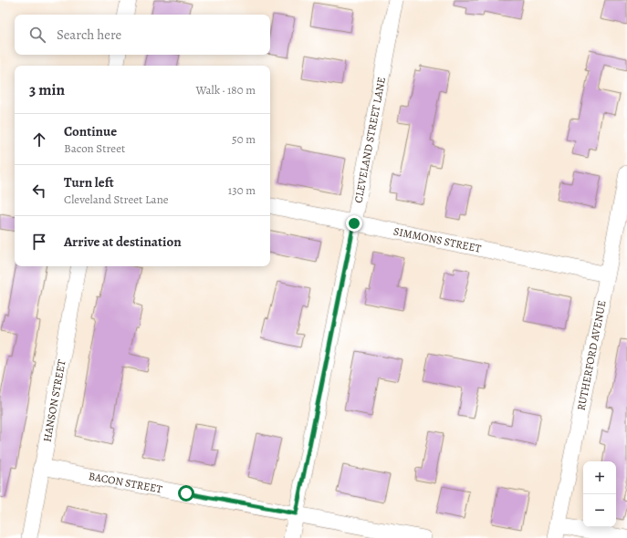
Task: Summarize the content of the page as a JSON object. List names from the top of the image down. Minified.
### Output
{"streets":{"street":["CLEVELAND STREET LANE","SIMMONS STREET","RUTHERFORD AVENUE","HANSON STREET","BACON STREET"]},"crossings":[["CLEVELAND STREET LANE","SIMMONS STREET"],["CLEVELAND STREET LANE","BACON STREET"],["SIMMONS STREET","RUTHERFORD AVENUE"],["HANSON STREET","BACON STREET"]],"page":{"search":"Search here","heading":["3 min","Walk · 180 m"],"list":[["Continue","Bacon Street","50 m"],["Turn left","Cleveland Street Lane","130 m"],"Arrive at destination"],"map_buttons":["+","−"]}}
